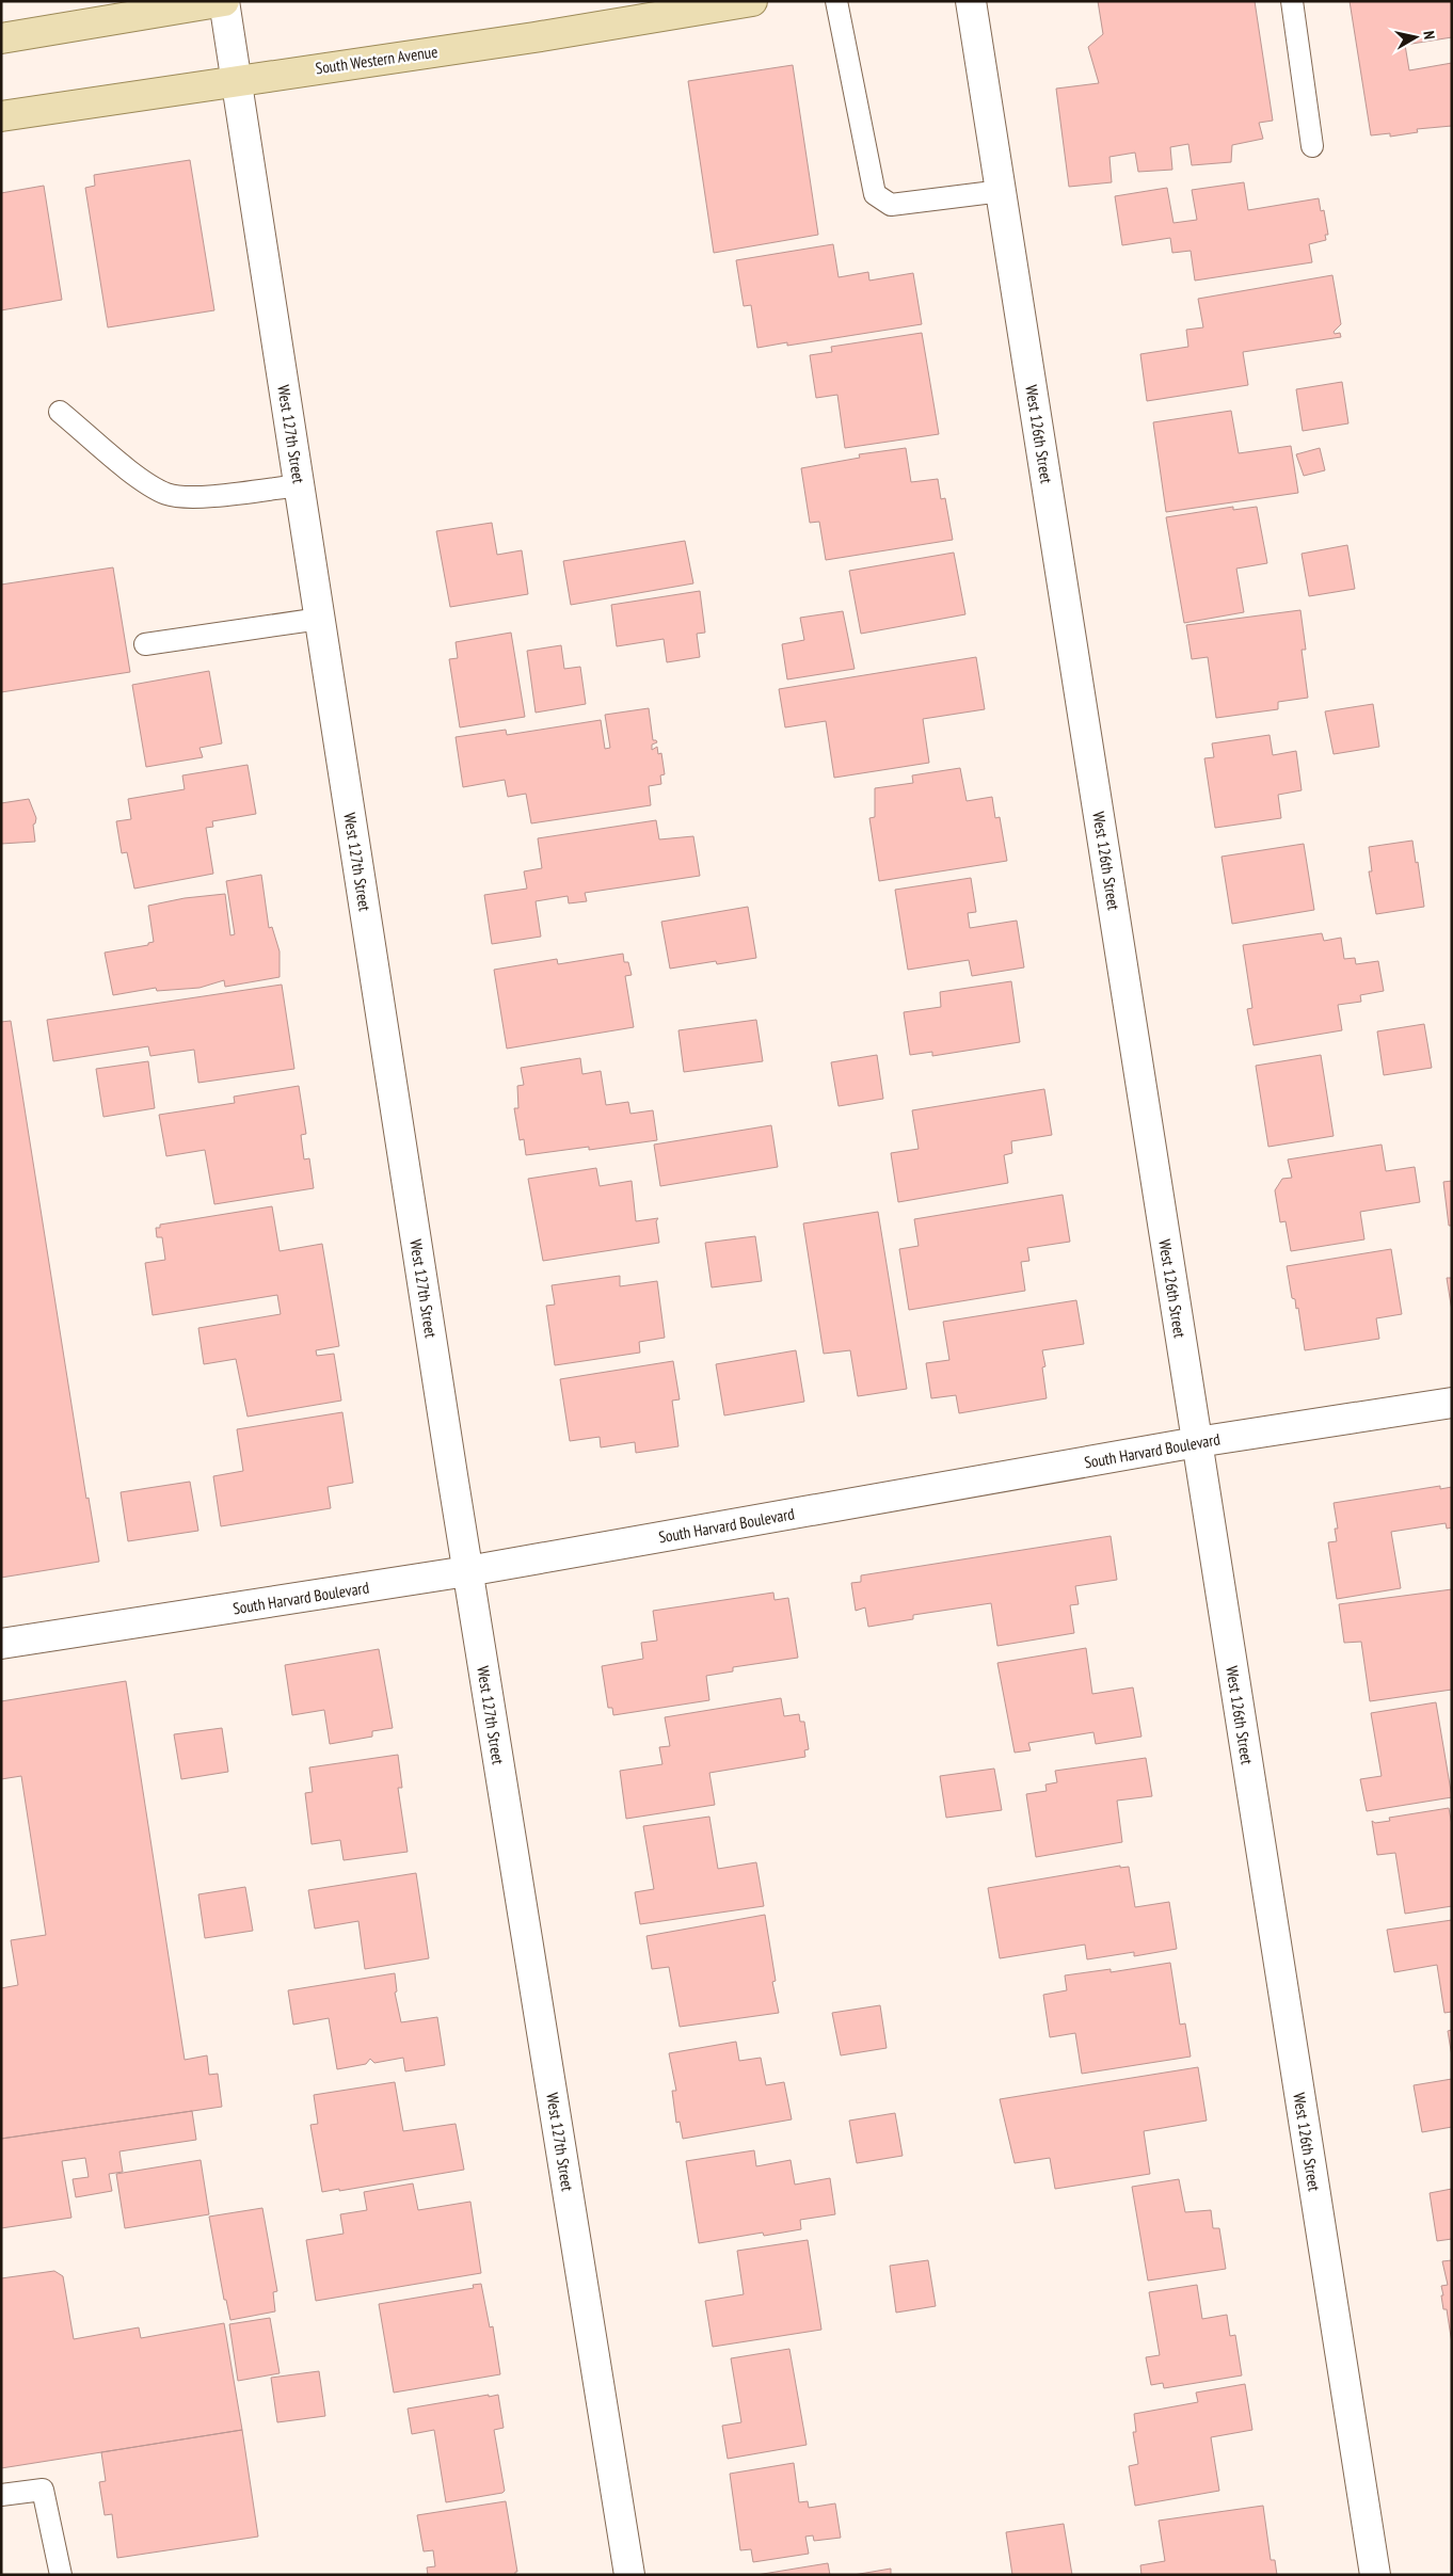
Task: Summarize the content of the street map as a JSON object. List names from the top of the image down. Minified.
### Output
{"streets":{"main road":["South Western Avenue"],"street":["West 127th Street","West 126th Street","South Harvard Boulevard"]},"crossings":[["South Western Avenue","West 127th Street"],["West 127th Street","South Harvard Boulevard"],["West 126th Street","South Harvard Boulevard"]],"north":"right"}
